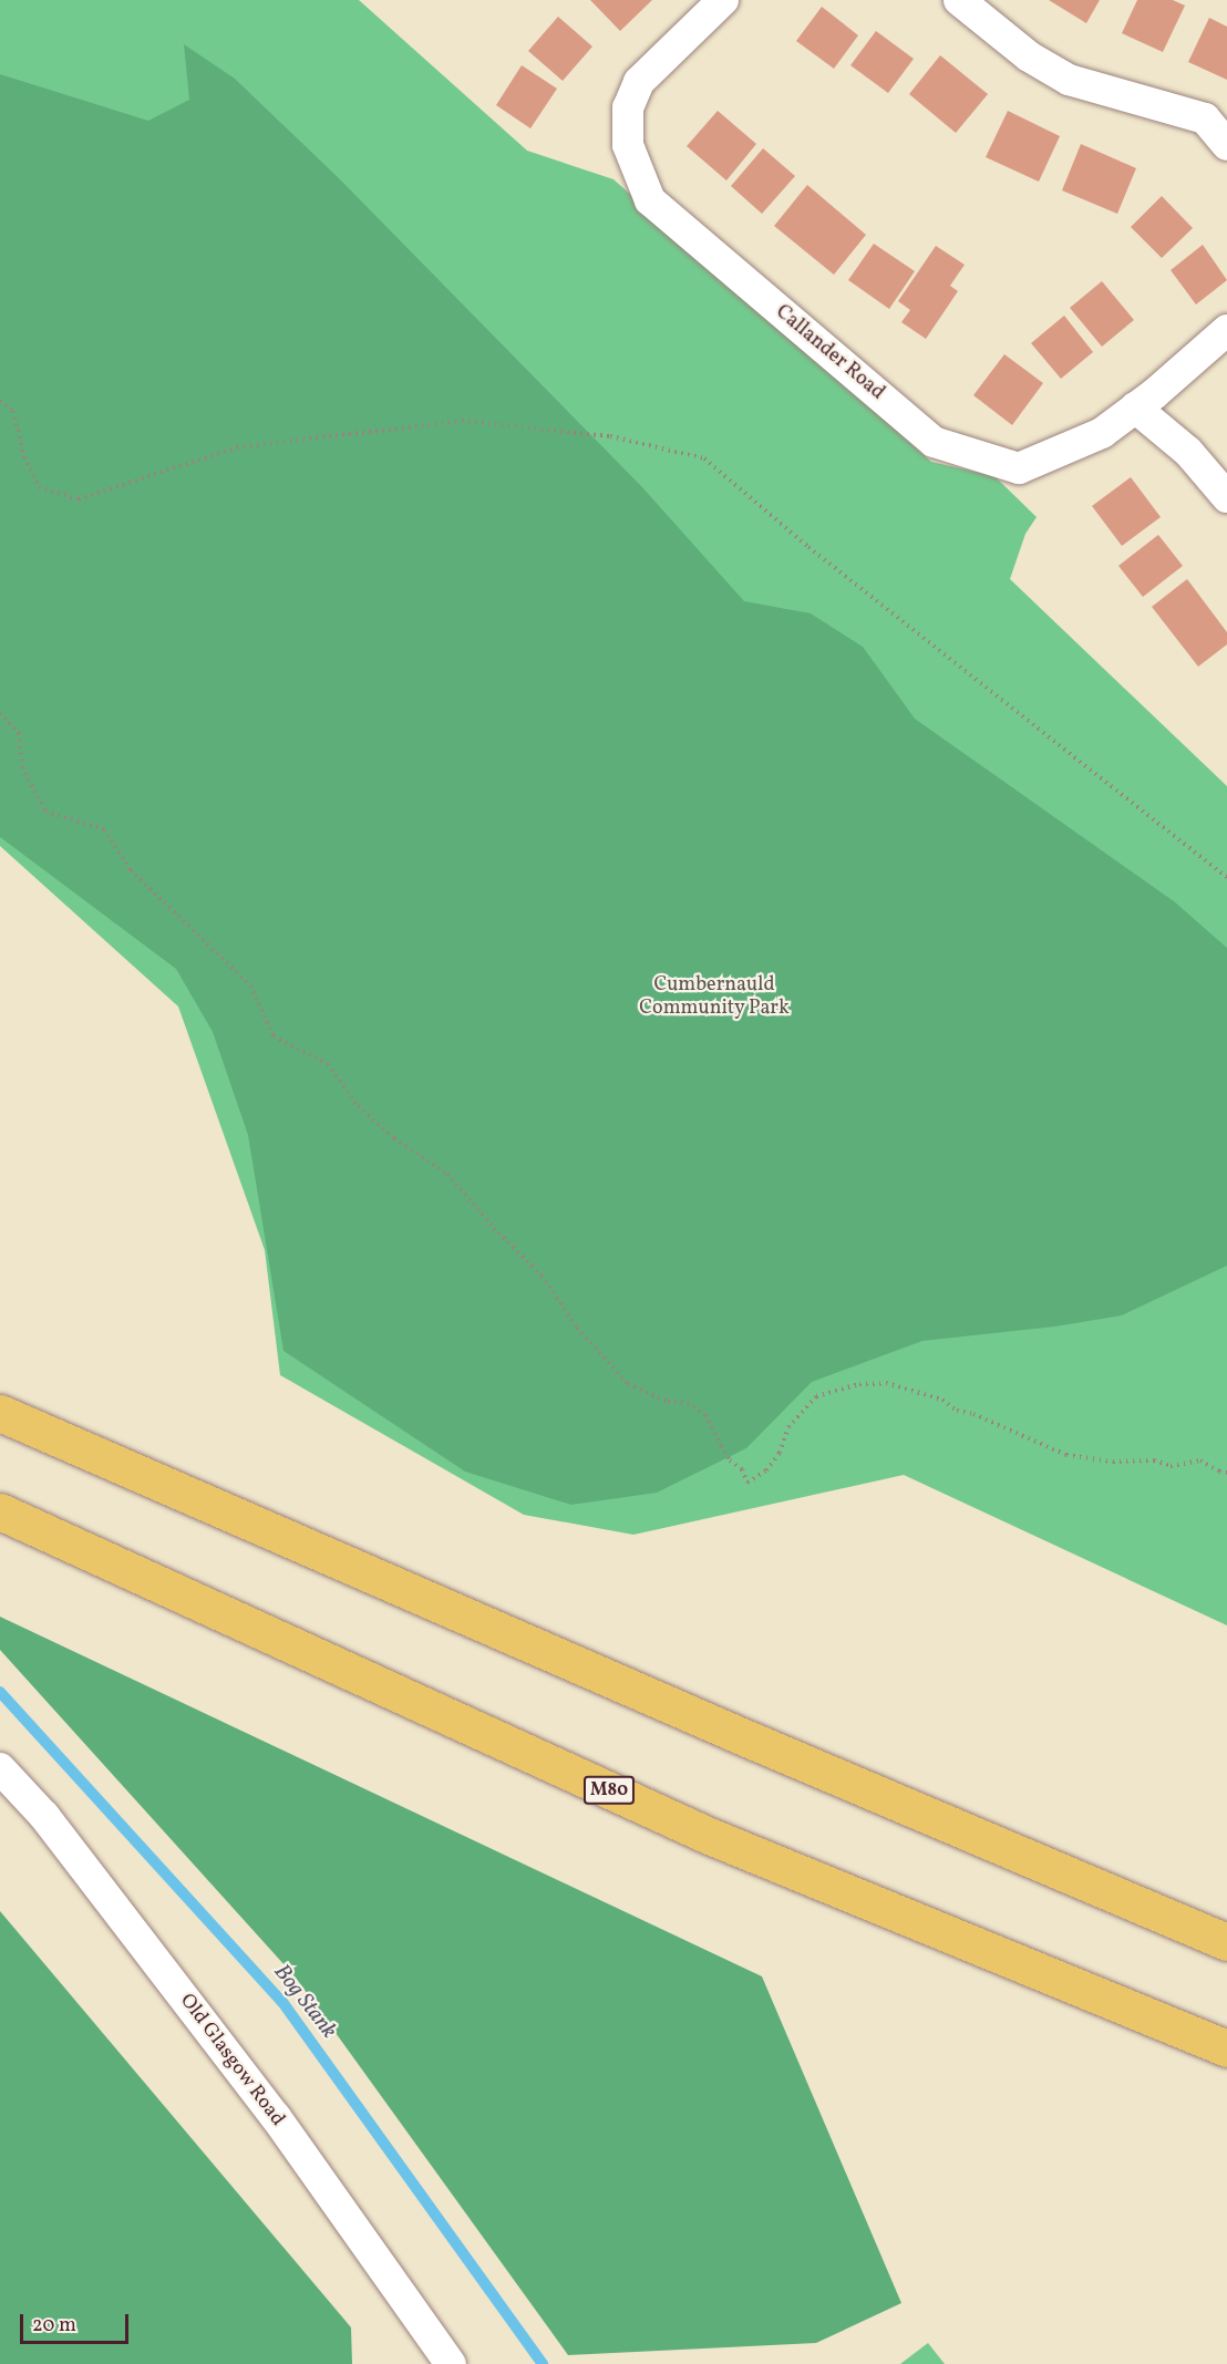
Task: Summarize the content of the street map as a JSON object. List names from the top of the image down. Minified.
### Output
{"streets":{"highway":["M80"],"street":["Callander Road","Old Glasgow Road"]},"water":["Bog Stank"],"parks":["Cumbernauld Community Park"],"scale_bar":"20 m"}
